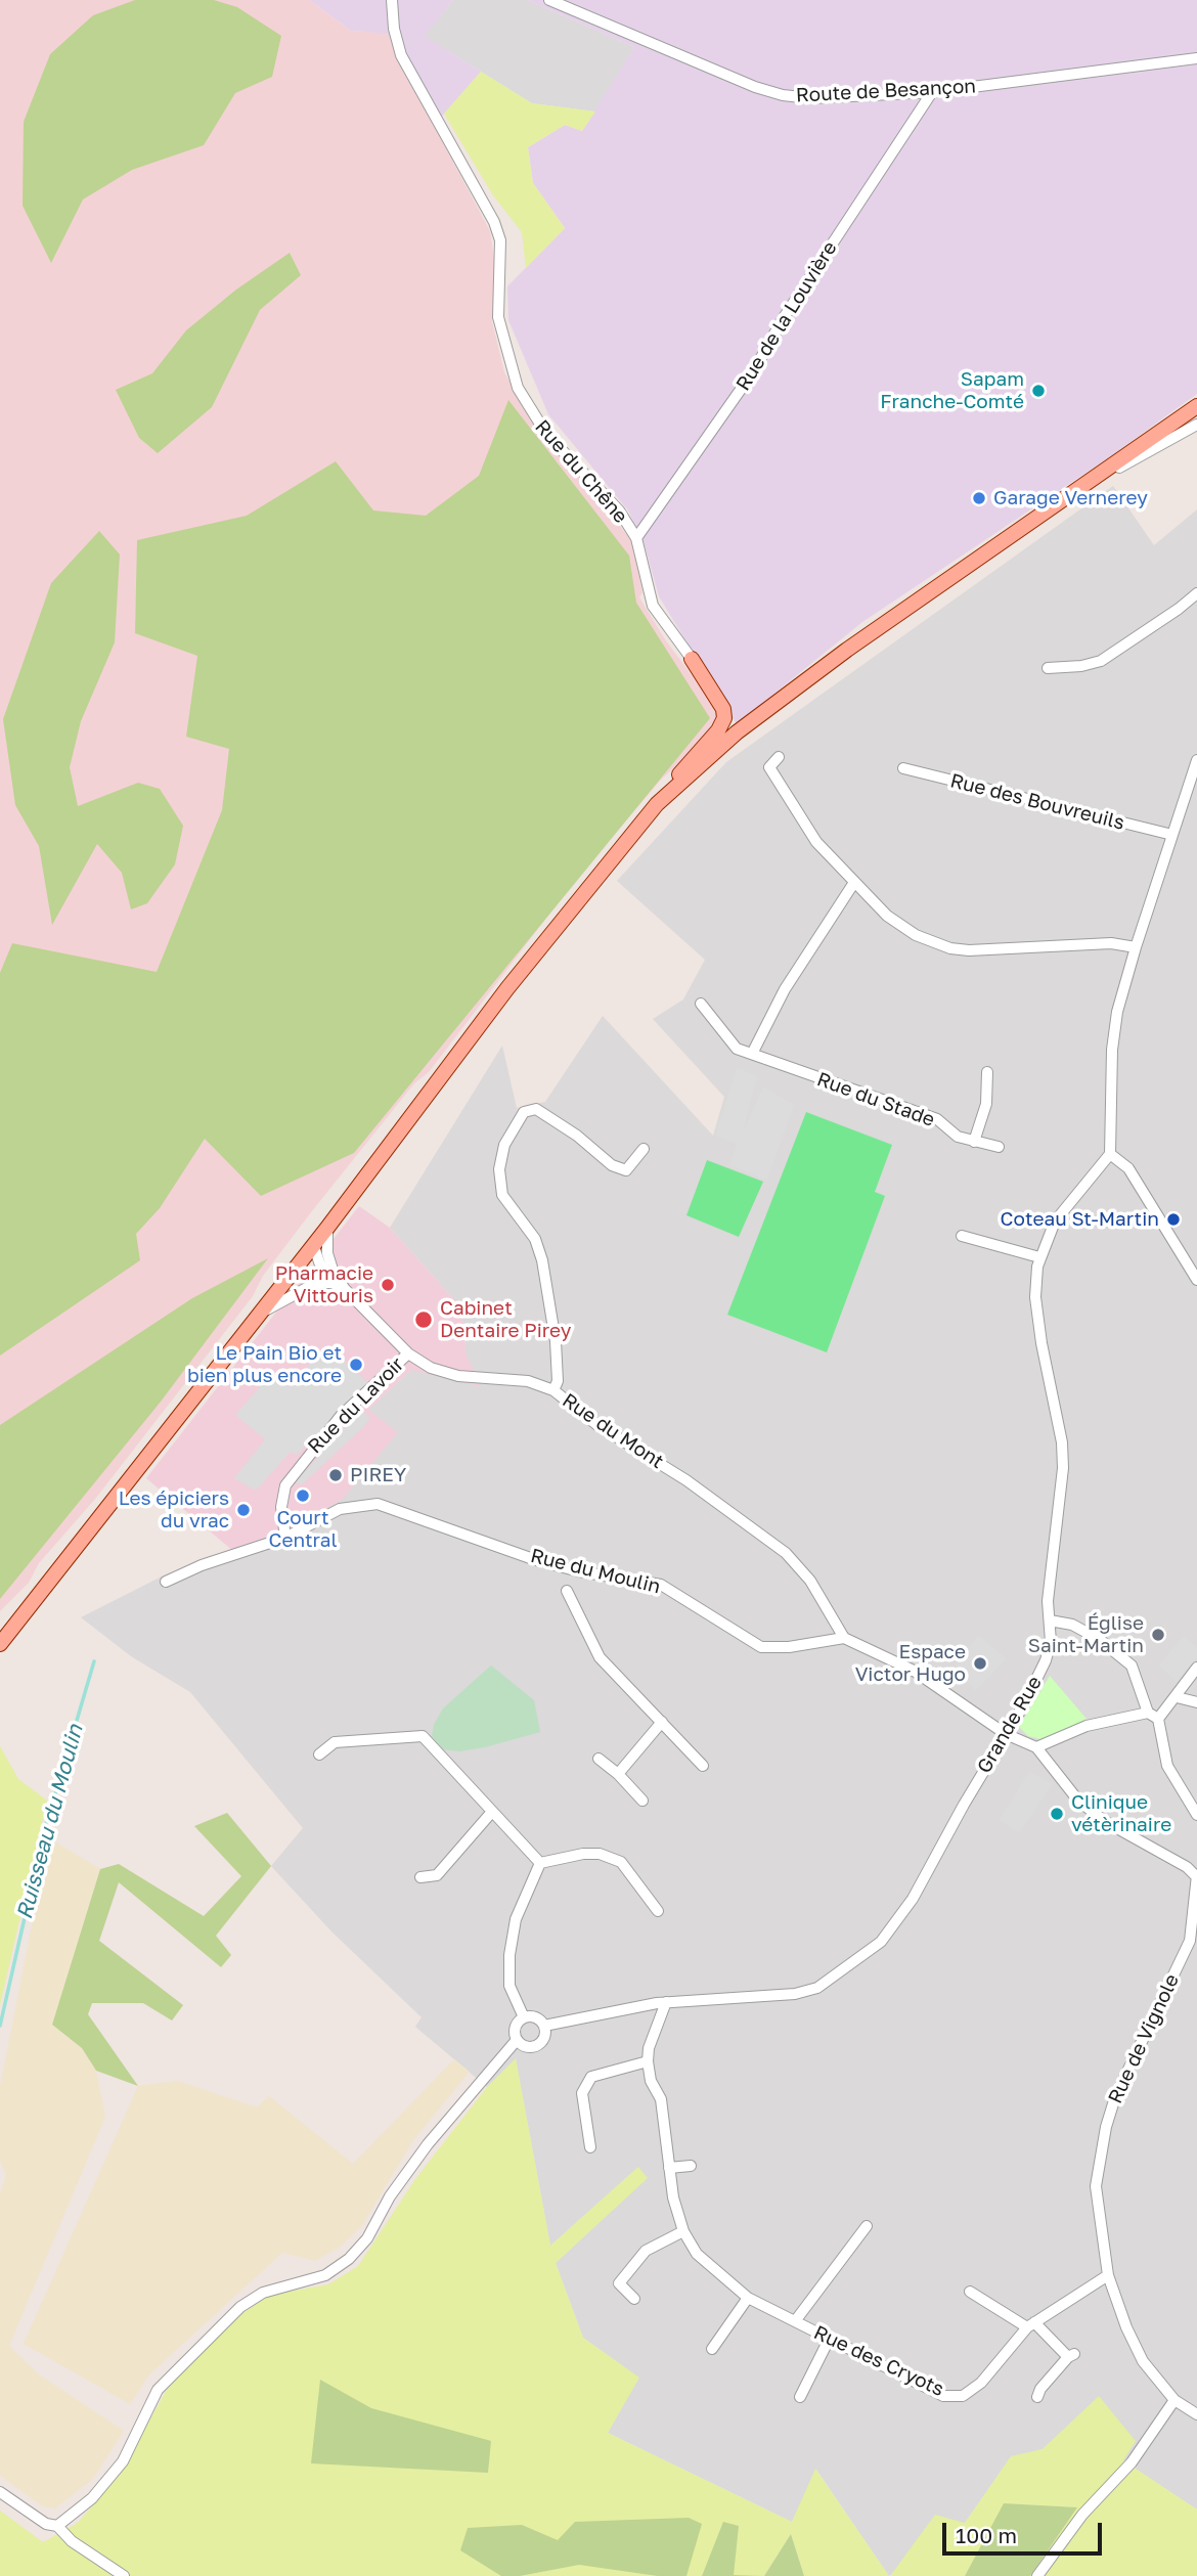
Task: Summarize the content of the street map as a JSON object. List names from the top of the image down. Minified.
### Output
{"streets":{"street":["Route de Besançon","Rue de la Louvière","Rue du Chêne","Rue des Bouvreuils","Rue du Stade","Rue du Lavoir","Rue du Mont","Rue du Moulin","Grande Rue","Rue de Vignole","Rue des Cryots"]},"crossings":[["Route de Besançon","Rue de la Louvière"],["Rue de la Louvière","Rue du Chêne"],["Rue du Lavoir","Rue du Mont"],["Rue du Lavoir","Rue du Moulin"],["Rue du Mont","Rue du Moulin"],["Grande Rue","Rue des Cryots"],["Rue de Vignole","Rue des Cryots"]],"water":["Ruisseau du Moulin"],"places":["Sapam Franche-Comté","Garage Vernerey","Coteau St-Martin","Pharmacie Vittouris","Cabinet Dentaire Pirey","Le Pain Bio et bien plus encore","PIREY","Court Central","Les épiciers du vrac","Église Saint-Martin","Espace Victor Hugo","Clinique vétèrinaire"],"scale_bar":"100 m"}
